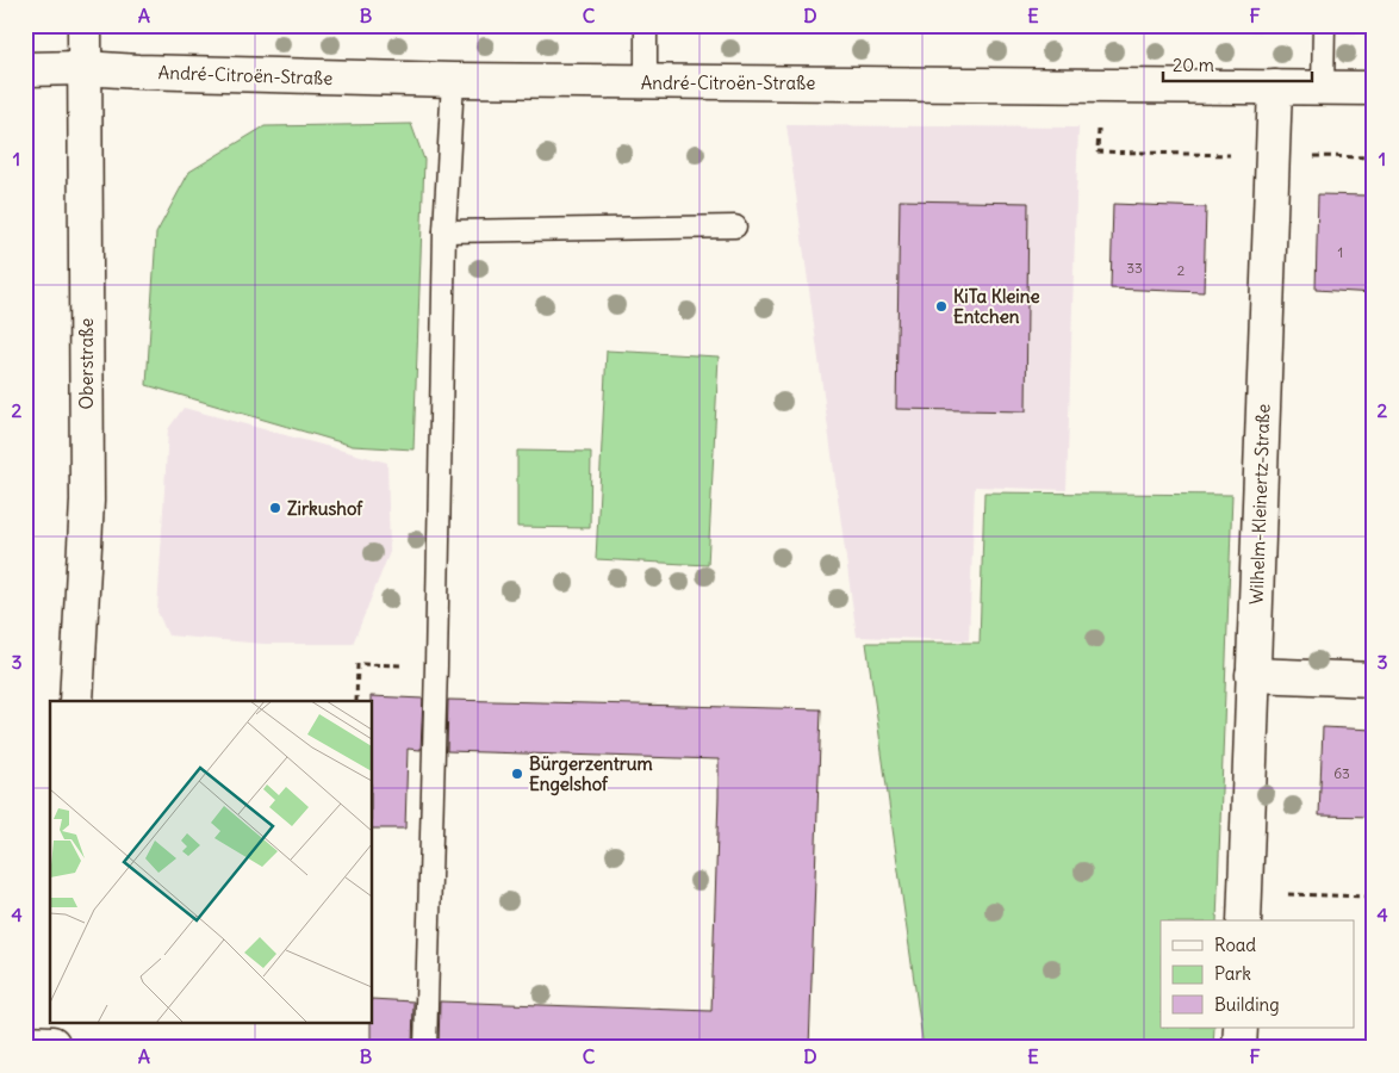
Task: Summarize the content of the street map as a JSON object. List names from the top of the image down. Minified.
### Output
{"streets":{"street":["André-Citroën-Straße","Oberstraße","Wilhelm-Kleinertz-Straße"]},"crossings":[["André-Citroën-Straße","Oberstraße"],["André-Citroën-Straße","Wilhelm-Kleinertz-Straße"]],"places":["KiTa Kleine Entchen","Zirkushof","Bürgerzentrum Engelshof"],"house_numbers":["1","33","2","63"],"legend":["Road","Park","Building"],"scale_bar":"20 m","grid":{"columns":["A","B","C","D","E","F"],"rows":["1","2","3","4"]}}
